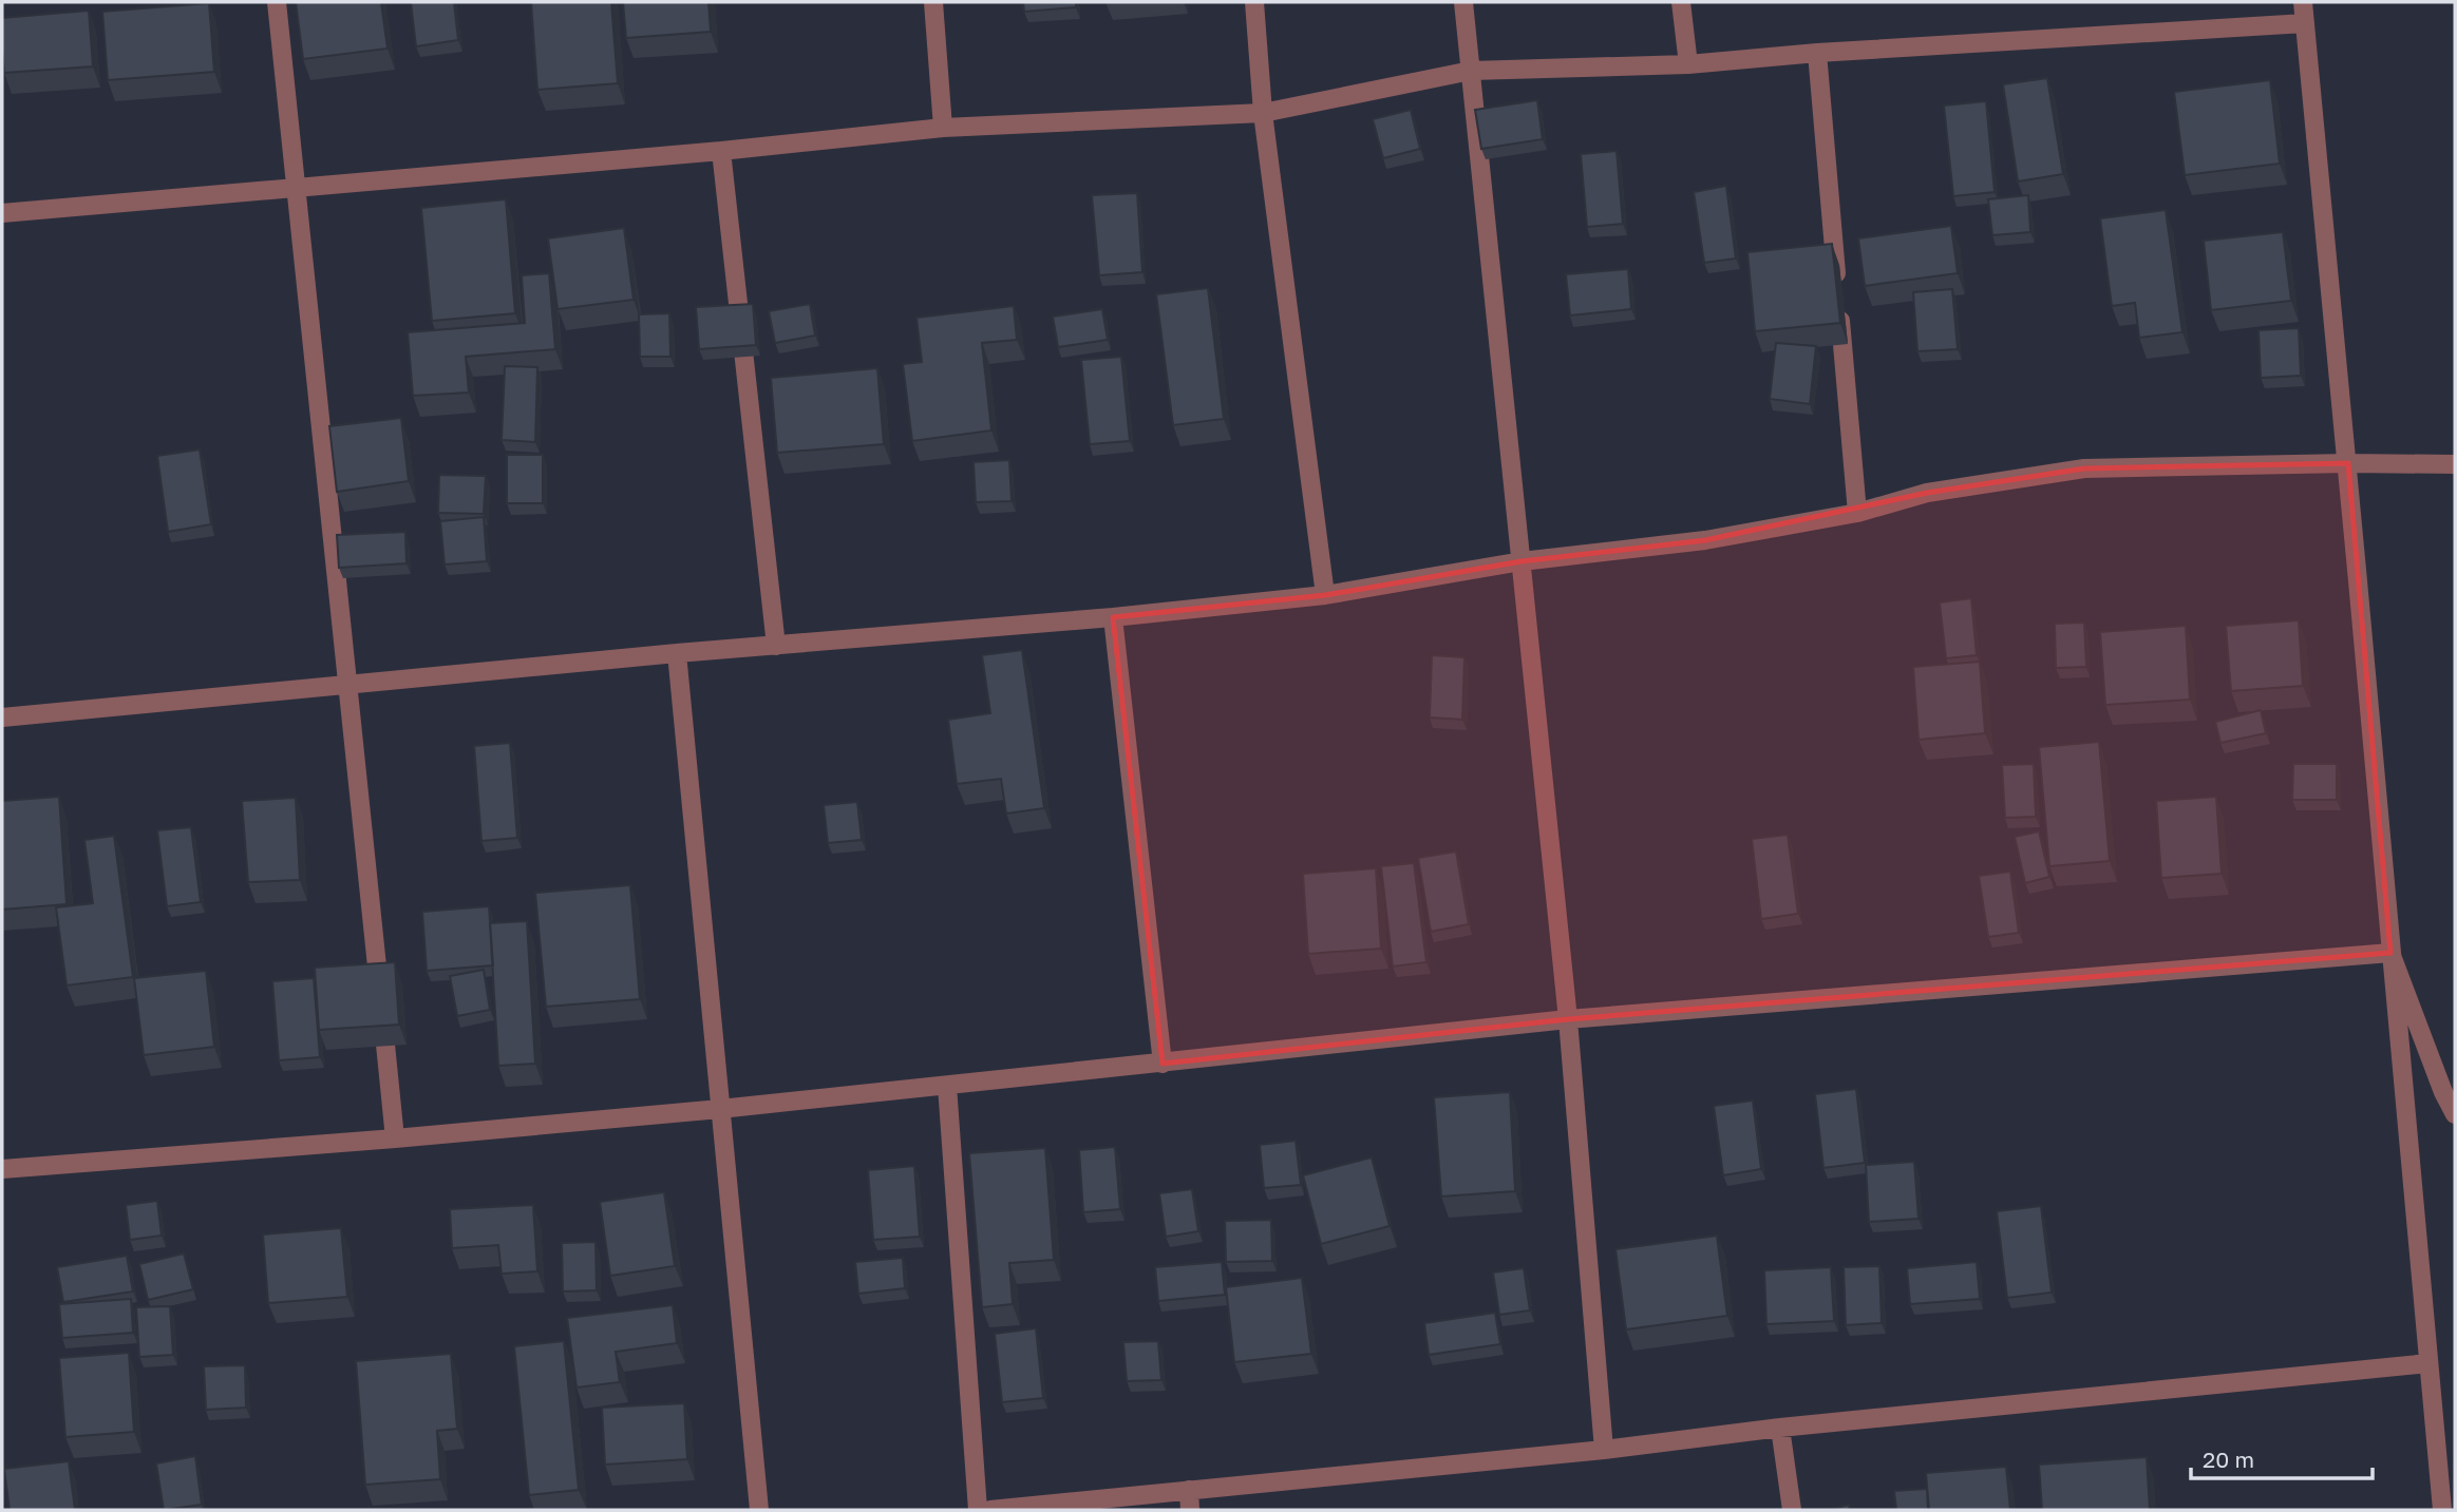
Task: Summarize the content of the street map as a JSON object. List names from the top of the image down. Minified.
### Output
{"scale_bar":"20 m"}
